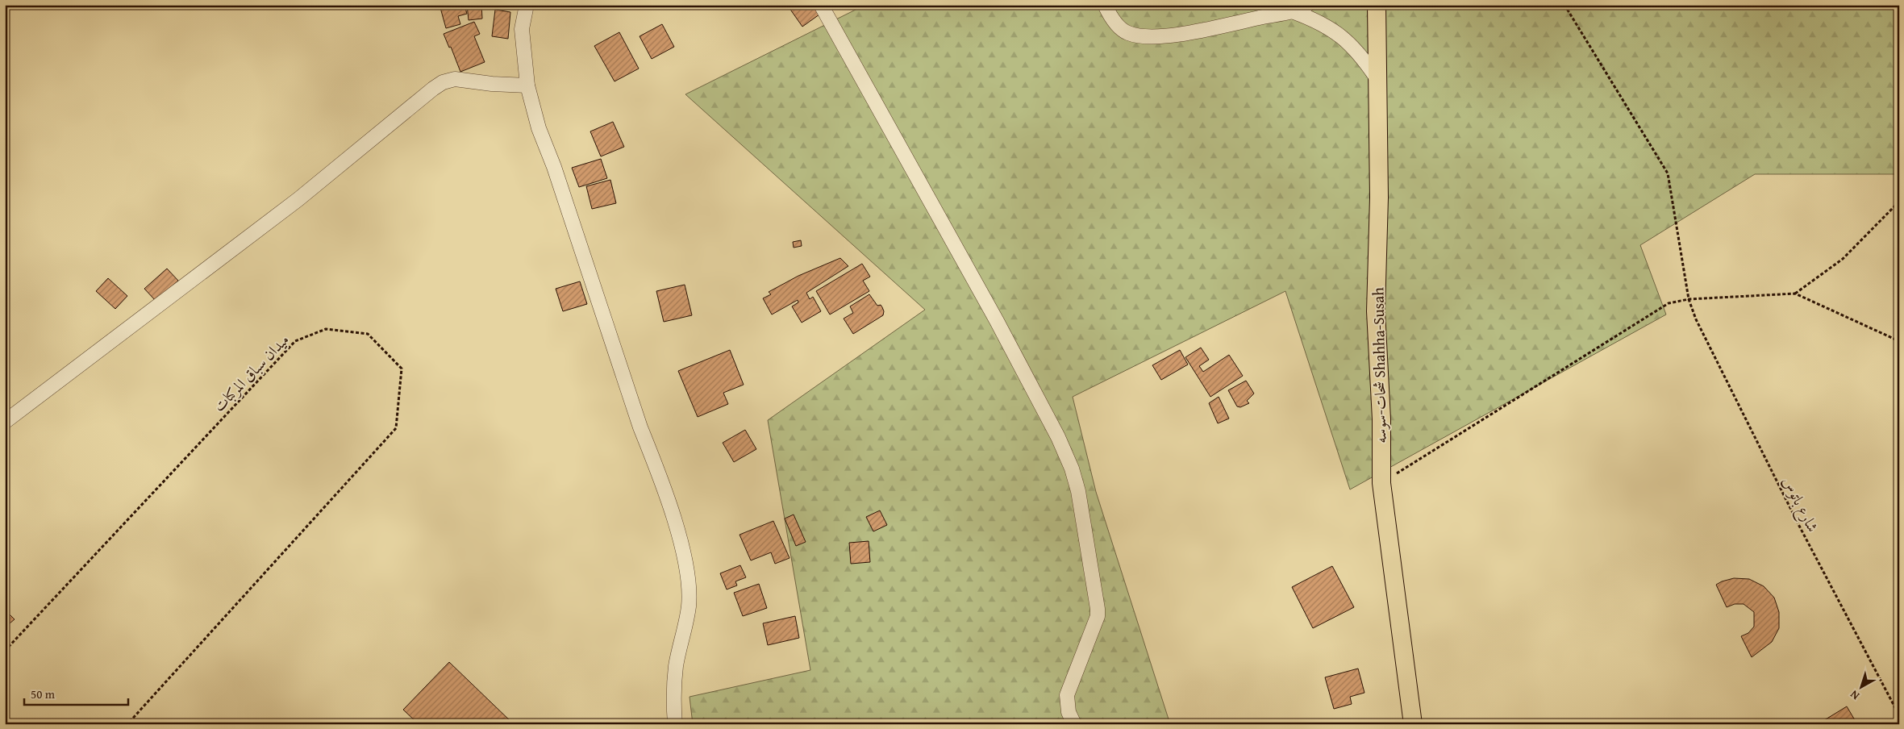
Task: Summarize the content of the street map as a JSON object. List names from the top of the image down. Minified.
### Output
{"streets":{"main road":["شحات-سوسه Shahha-Susah"],"path":["ميدان سباق المركبات","شارع باتوس"]},"scale_bar":"50 m","north":"bottom left"}
